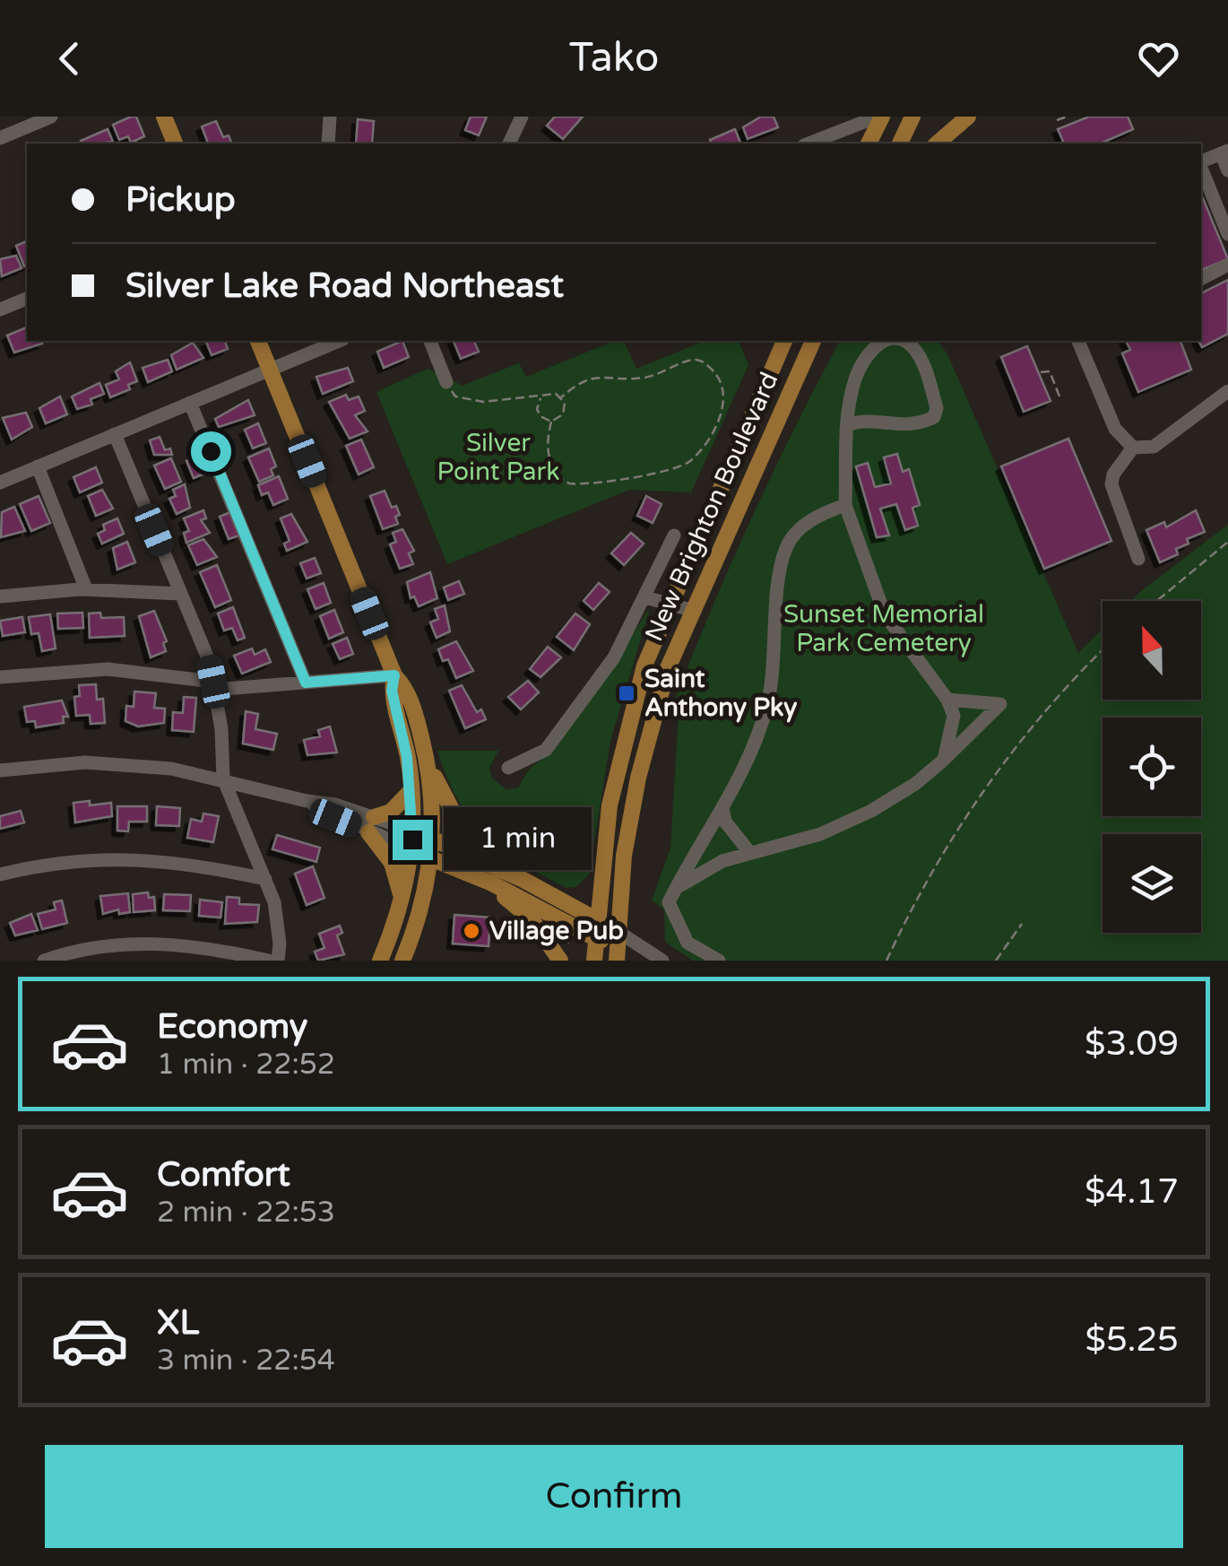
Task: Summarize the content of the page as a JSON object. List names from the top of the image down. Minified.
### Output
{"streets":{"main road":["New Brighton Boulevard"]},"parks":["Silver Point Park","Sunset Memorial Park Cemetery"],"places":{"transit":["Saint Anthony Pky"],"other":["Village Pub"]},"north":"top","page":{"header":"Tako","banner":["Pickup","Silver Lake Road Northeast"],"bubble":"1 min","list":[{"name":"Economy","note":"1 min · 22:52","value":"$3.09"},{"name":"Comfort","note":"2 min · 22:53","value":"$4.17"},{"name":"XL","note":"3 min · 22:54","value":"$5.25"}],"buttons":"Confirm"}}
